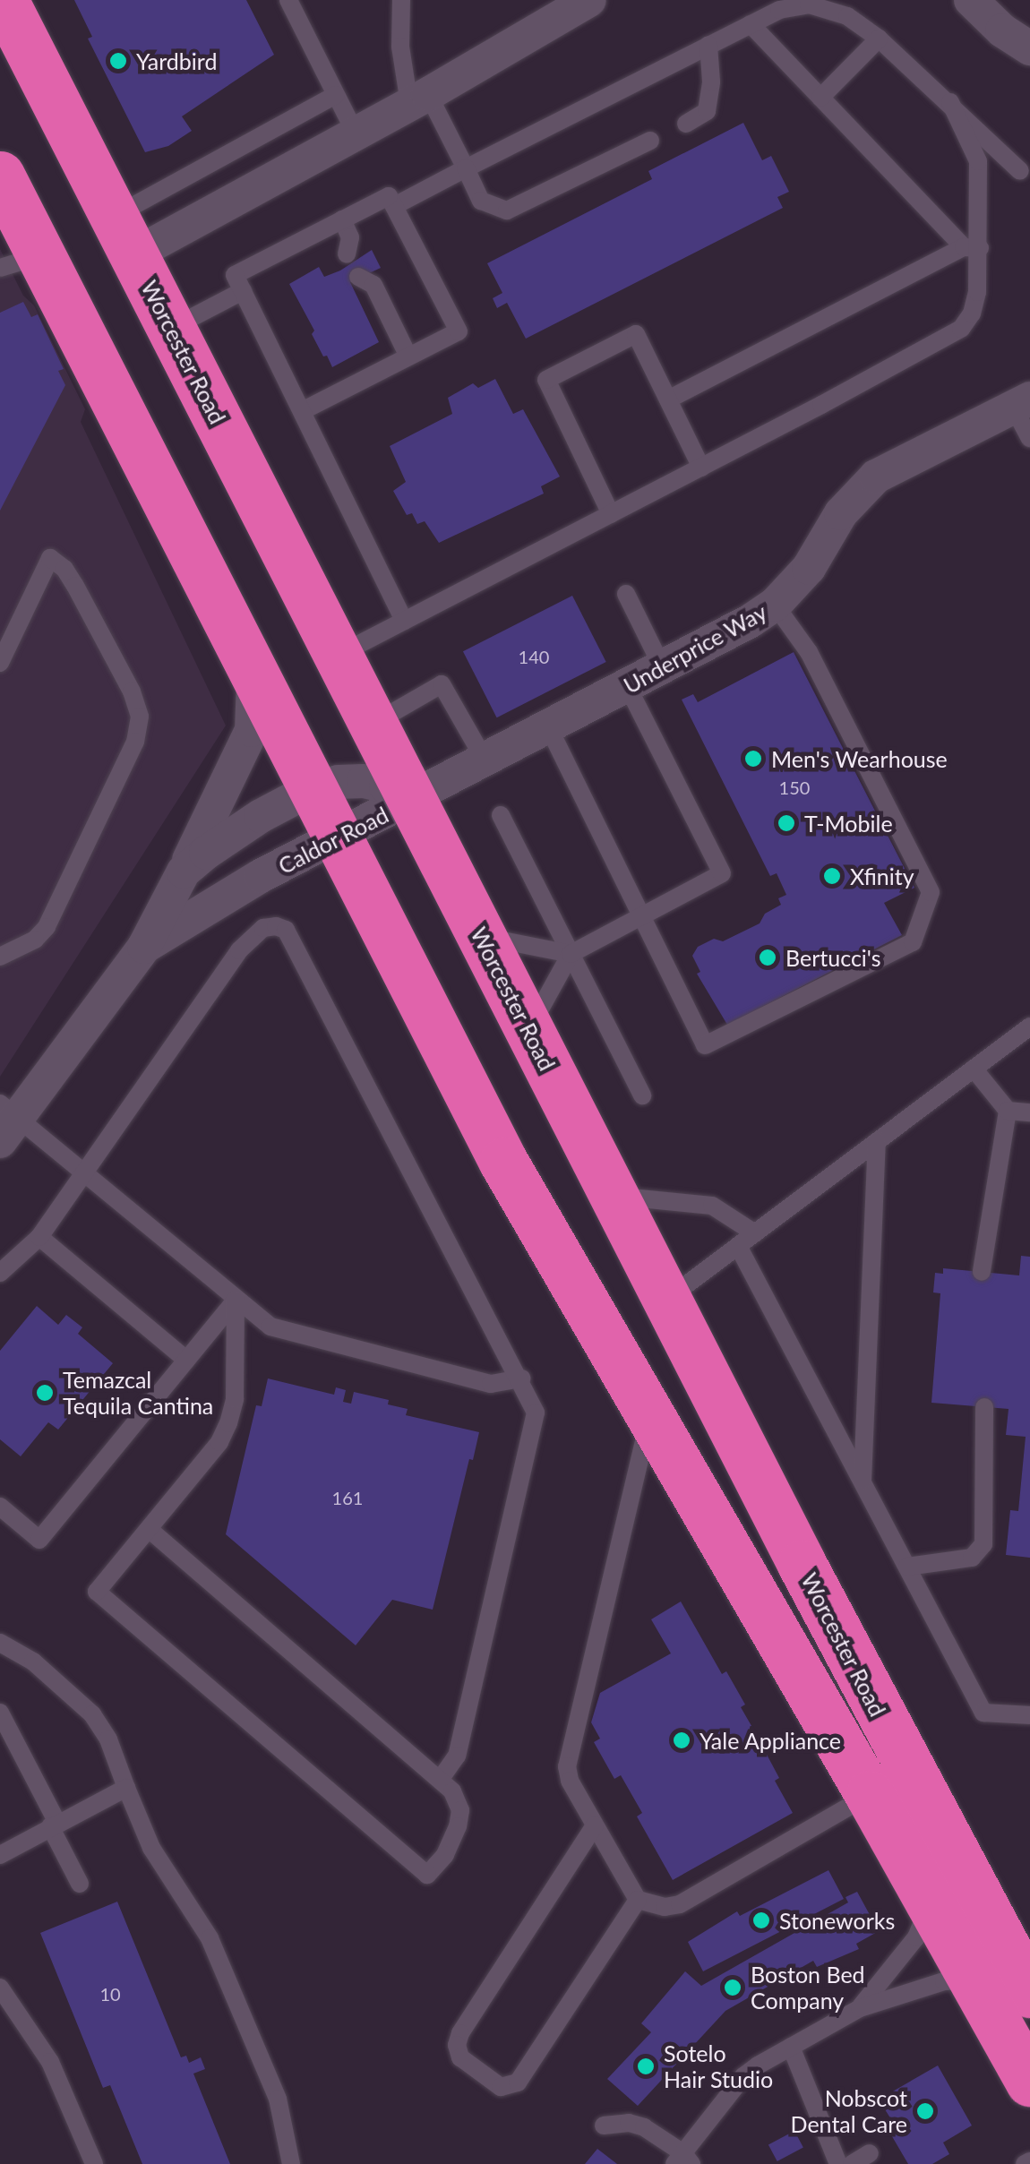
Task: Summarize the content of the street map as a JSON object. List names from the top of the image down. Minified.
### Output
{"streets":{"highway":["Worcester Road"],"street":["Underprice Way","Caldor Road"]},"crossings":[["Worcester Road","Underprice Way"],["Worcester Road","Caldor Road"],["Underprice Way","Caldor Road"]],"places":["Yardbird","Men's Wearhouse","T-Mobile","Xfinity","Bertucci's","Temazcal Tequila Cantina","Yale Appliance","Stoneworks","Boston Bed Company","Sotelo Hair Studio","Nobscot Dental Care"],"house_numbers":["140","150","161","10"]}
